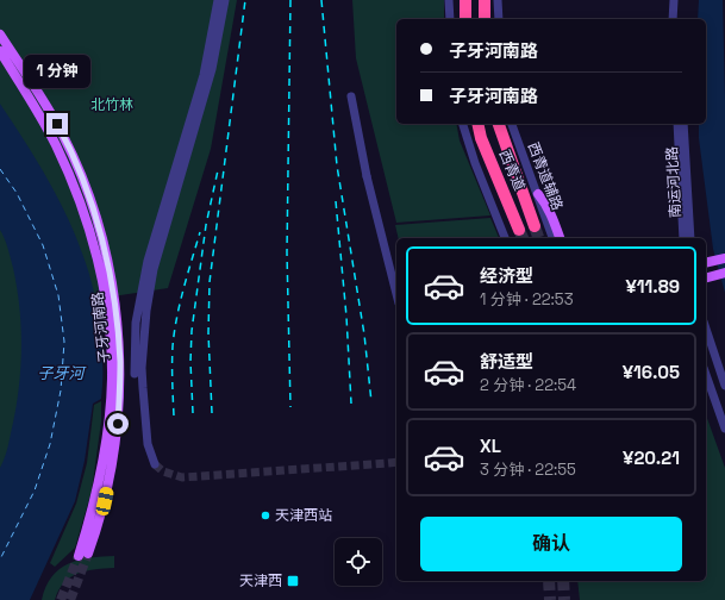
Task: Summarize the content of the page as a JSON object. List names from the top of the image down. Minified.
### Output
{"streets":{"highway":["西青道"],"main road":["子牙河南路"],"street":["西青道辅路","南运河北路"]},"water":["子牙河"],"parks":["北竹林"],"places":{"other":["天津西站"],"transit":["天津西"]},"page":{"banner":["子牙河南路","子牙河南路"],"bubble":"1 分钟","list":[{"name":"经济型","note":"1 分钟 · 22:53","value":"¥11.89"},{"name":"舒适型","note":"2 分钟 · 22:54","value":"¥16.05"},{"name":"XL","note":"3 分钟 · 22:55","value":"¥20.21"}],"buttons":"确认"}}
